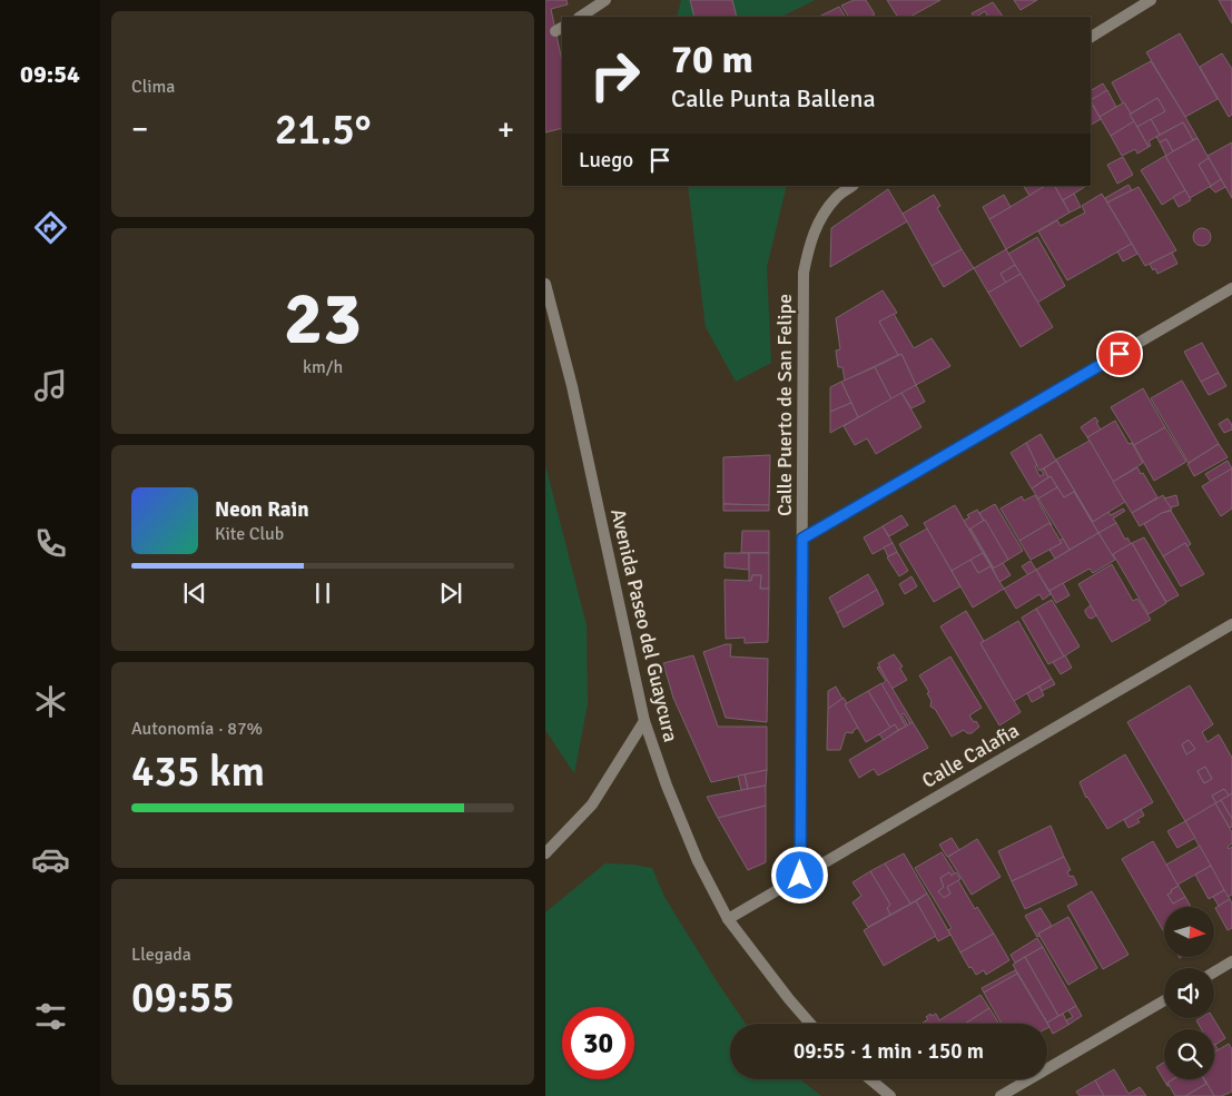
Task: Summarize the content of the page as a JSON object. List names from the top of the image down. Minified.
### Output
{"streets":{"street":["Calle Puerto de San Felipe","Avenida Paseo del Guaycura","Calle Calafia"]},"crossings":[["Calle Puerto de San Felipe","Calle Calafia"],["Avenida Paseo del Guaycura","Calle Calafia"]],"north":"right","page":{"tabs":"09:54","tile":["Clima",["23","km/h"],["Autonomía · 87%","435 km"],["Llegada","09:55"]],"turn":["70 m","Calle Punta Ballena"],"heat":["−","21.5°","+"],"then":"Luego","song":["Neon Rain","Kite Club"],"limit":"30","trip":"09:55 · 1 min · 150 m"}}
